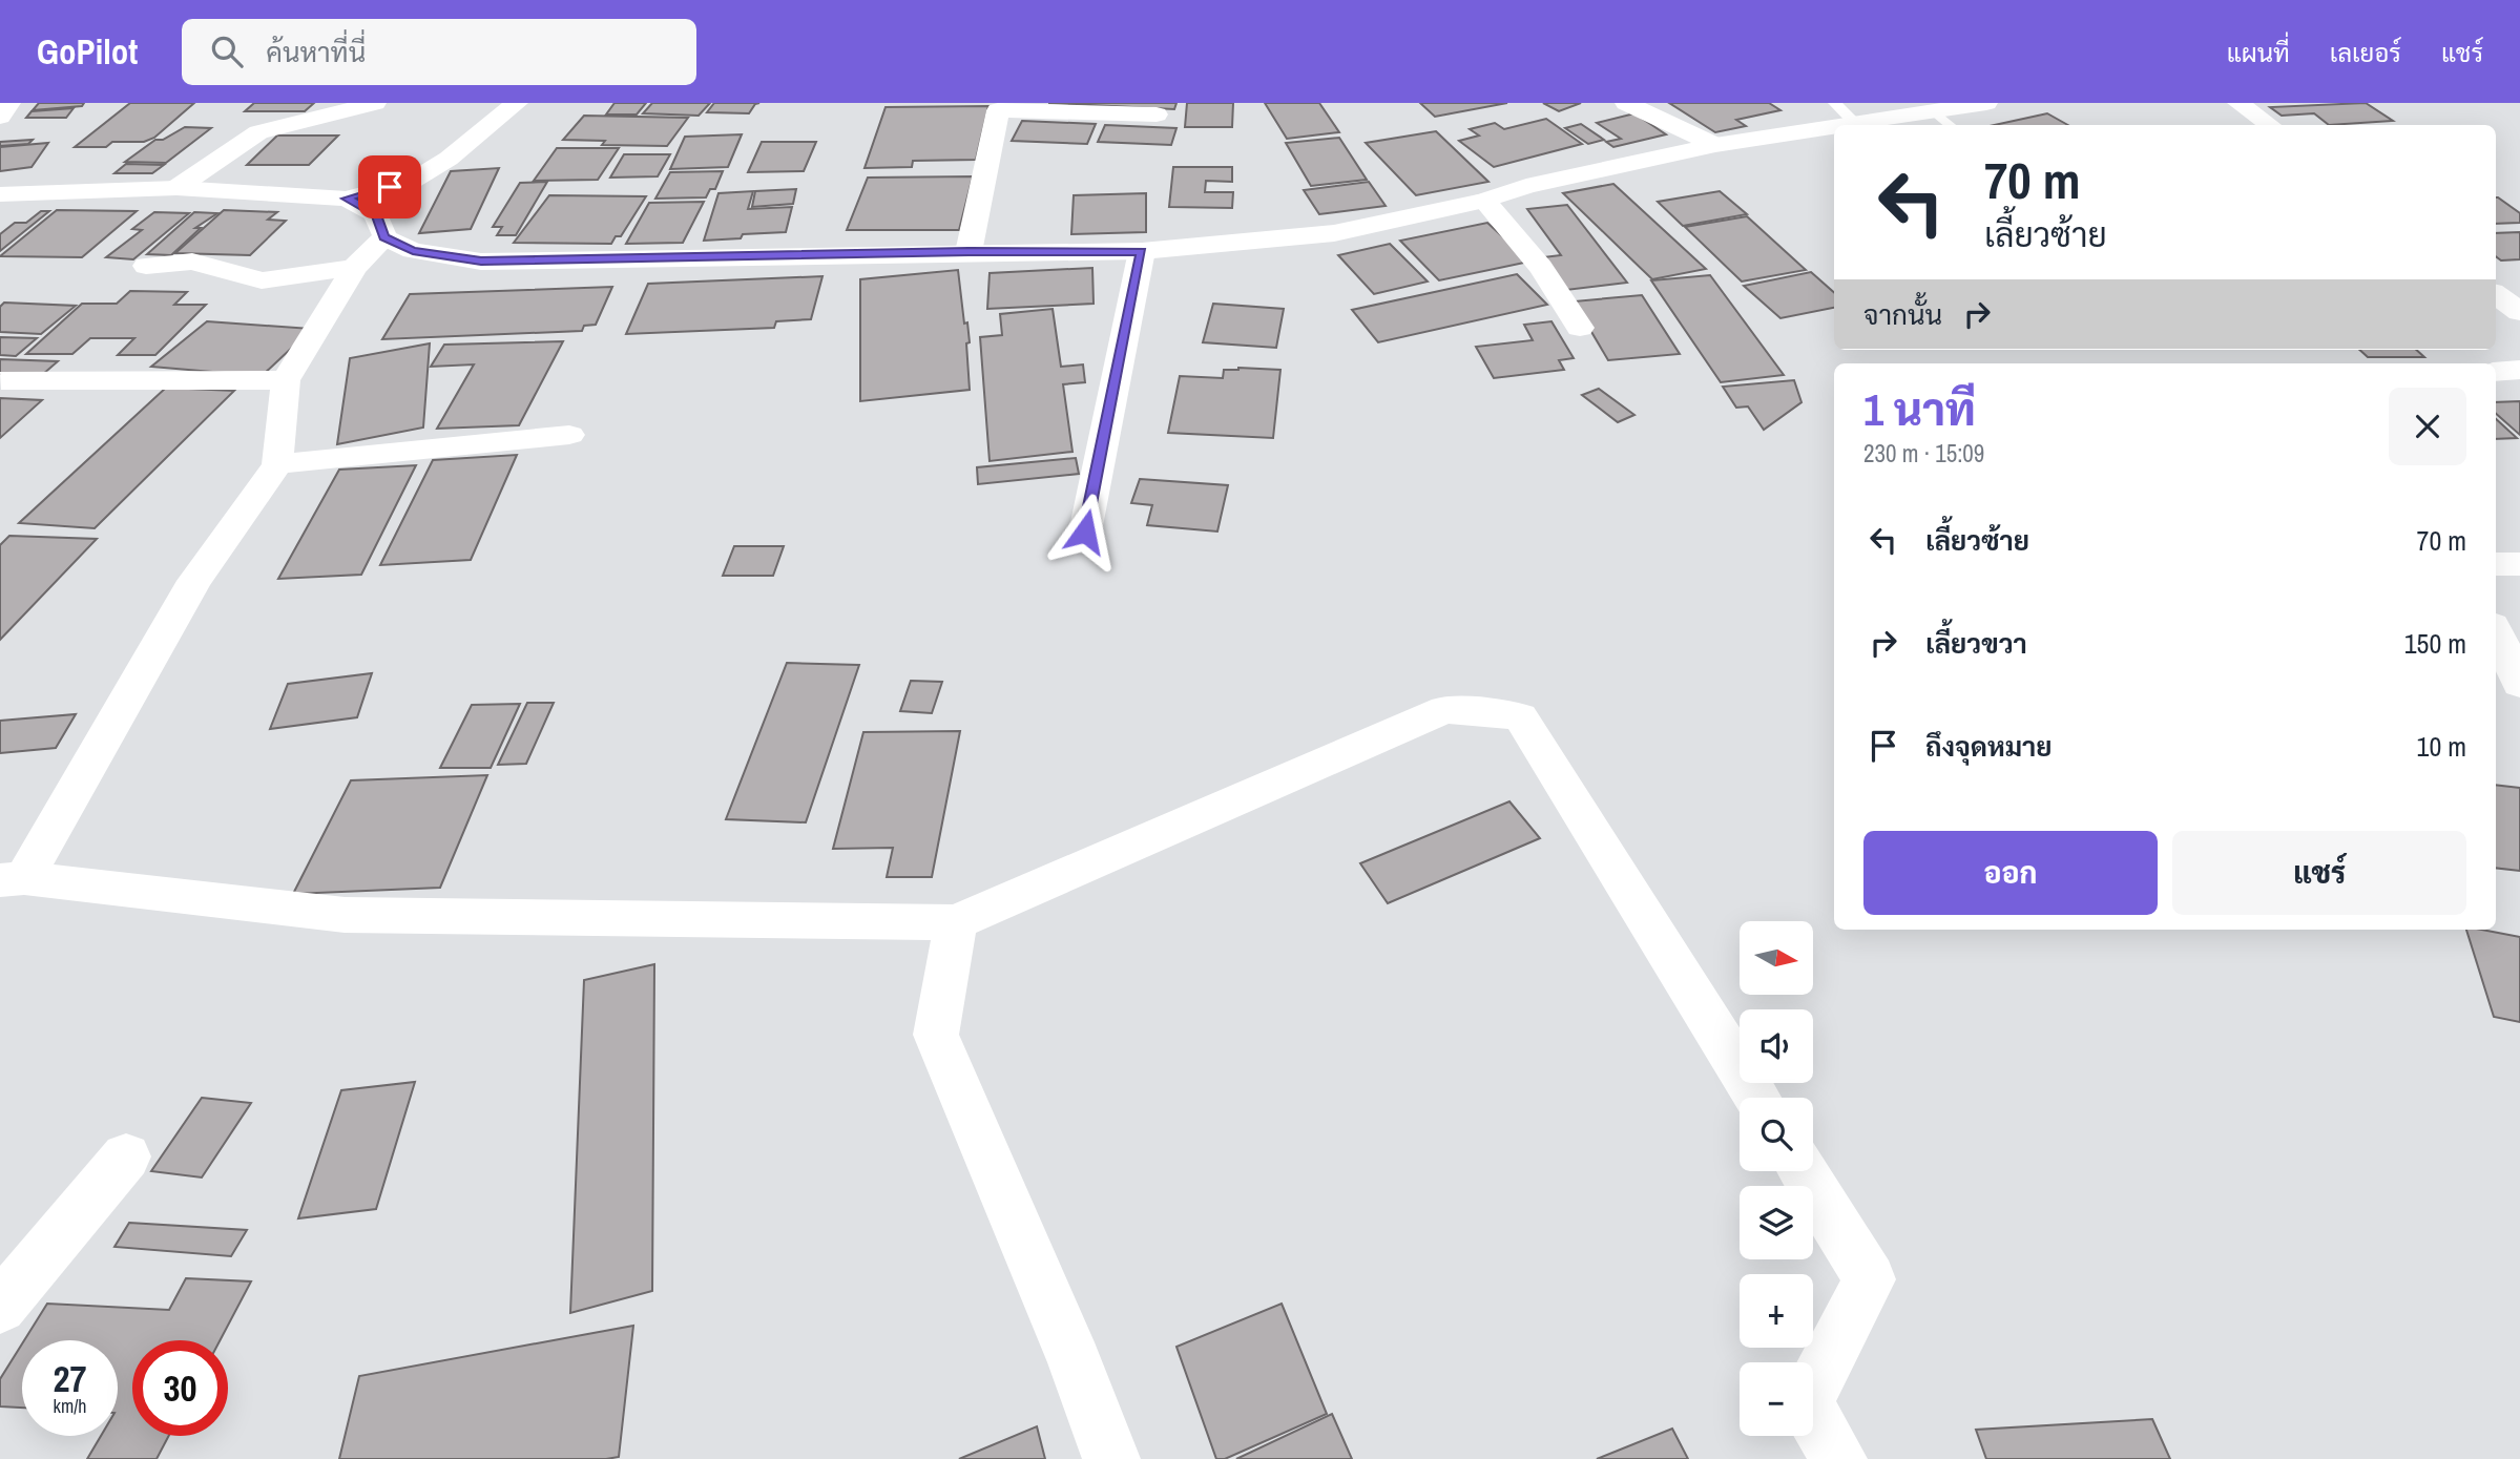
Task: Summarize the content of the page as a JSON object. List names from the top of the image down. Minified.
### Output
{"north":"right","page":{"header":"GoPilot","search":"ค้นหาที่นี่","nav":["แผนที่","เลเยอร์","แชร์"],"turn":["70 m","เลี้ยวซ้าย"],"then":"จากนั้น","heading":["1 นาที","230 m · 15:09"],"list":[{"name":"เลี้ยวซ้าย","value":"70 m"},{"name":"เลี้ยวขวา","value":"150 m"},{"name":"ถึงจุดหมาย","value":"10 m"}],"buttons":["ออก","แชร์"],"map_buttons":["+","−"],"speed":"27 km/h","limit":"30"}}
